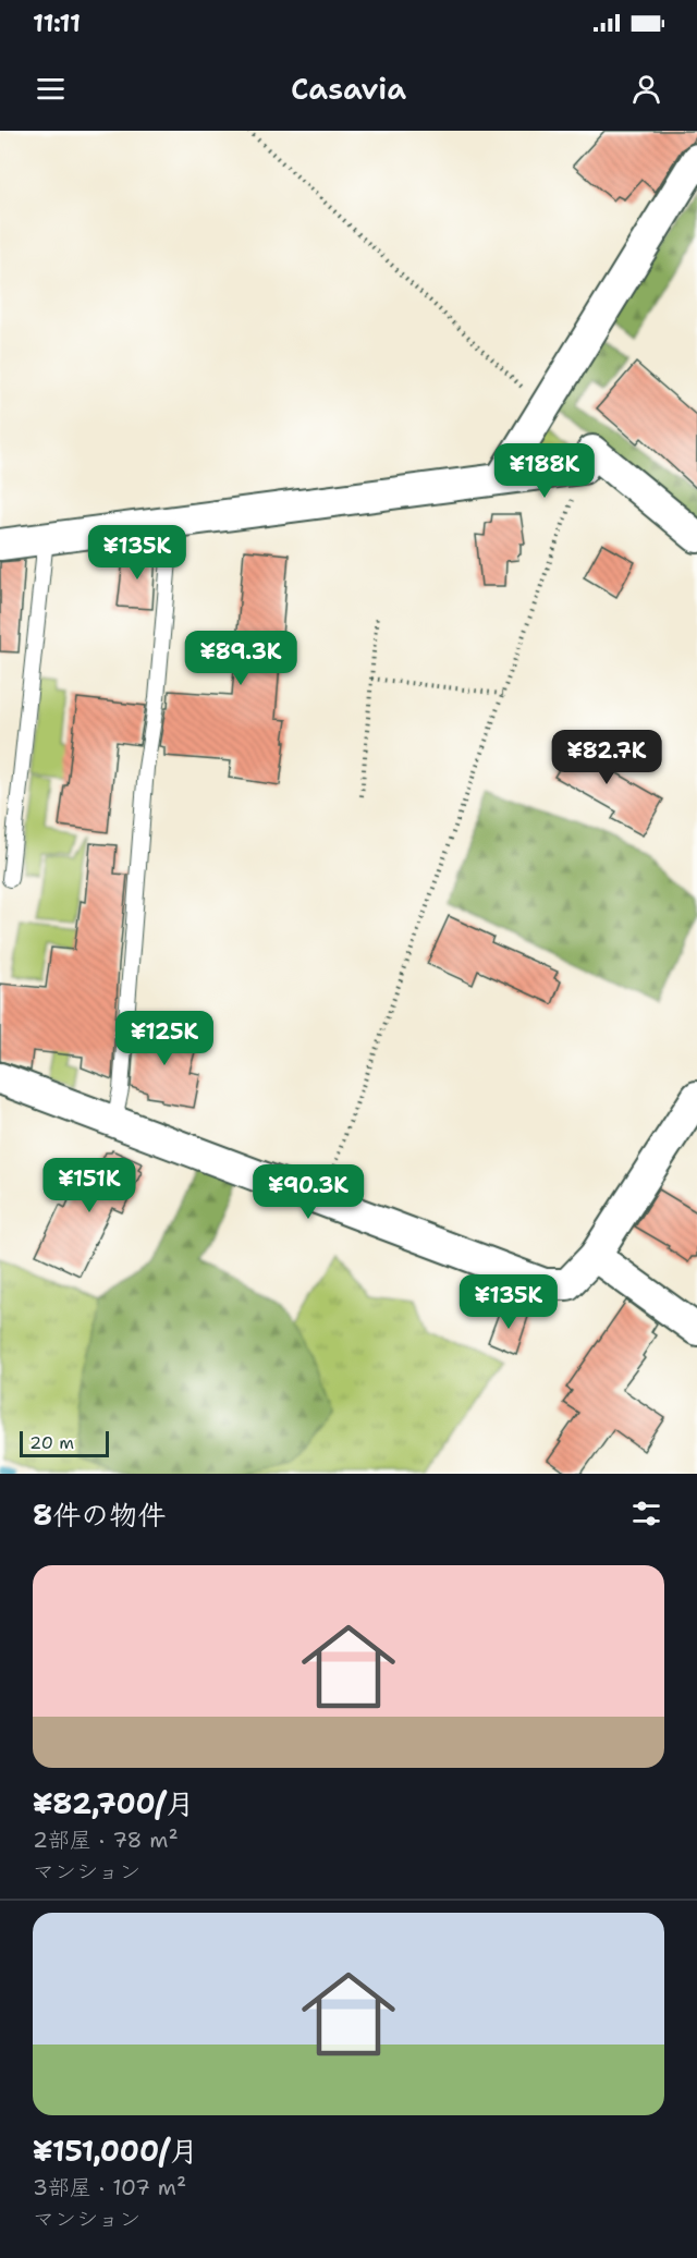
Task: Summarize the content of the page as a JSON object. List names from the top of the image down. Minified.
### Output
{"scale_bar":"20 m","page":{"status":"11:11","header":"Casavia","price":["¥188K","¥135K","¥89.3K","¥82.7K","¥125K","¥151K","¥90.3K","¥135K"],"scale":"20 m","heading":"8件の物件","list":[{"name":"¥82,700/月","note":"2部屋 · 78 m² · マンション"},{"name":"¥151,000/月","note":"3部屋 · 107 m² · マンション"}]}}
